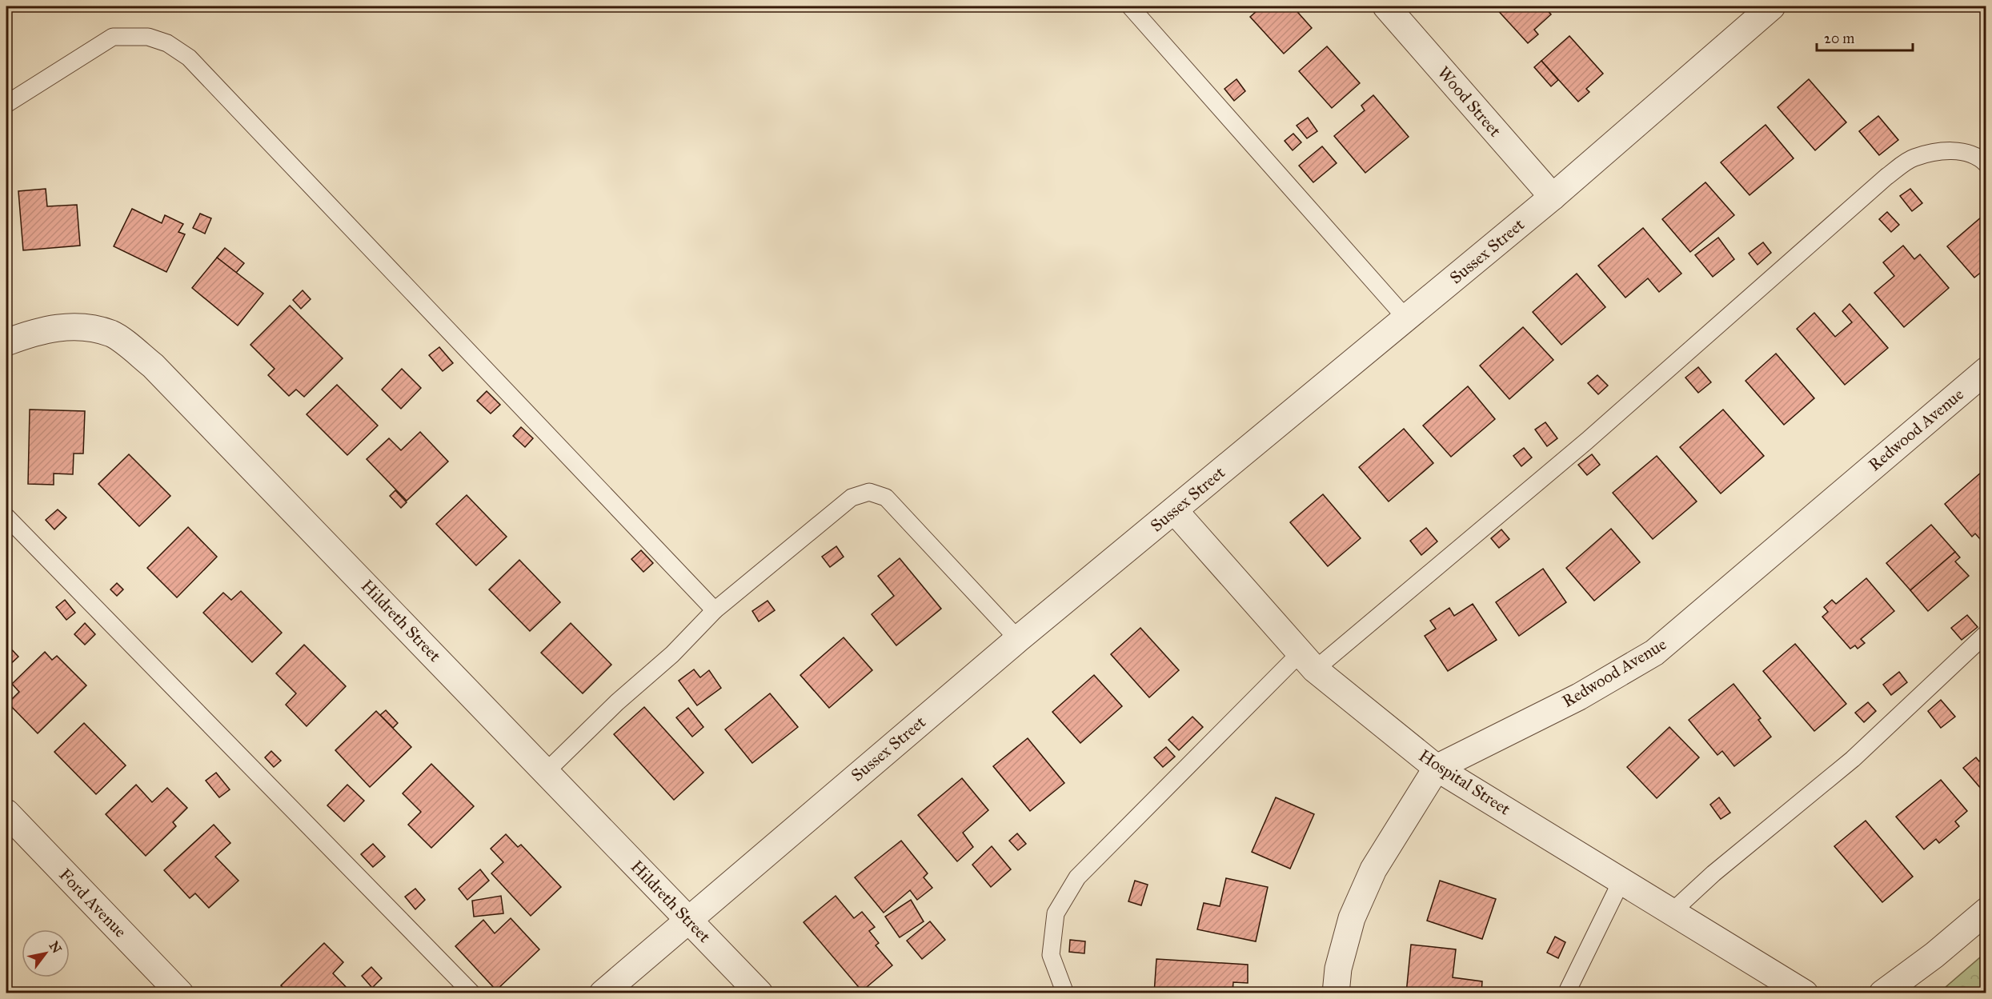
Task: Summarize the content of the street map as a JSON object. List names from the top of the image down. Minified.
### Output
{"streets":{"street":["Wood Street","Sussex Street","Redwood Avenue","Hildreth Street","Hospital Street","Ford Avenue"]},"crossings":[["Wood Street","Sussex Street"],["Sussex Street","Hildreth Street"],["Sussex Street","Hospital Street"],["Redwood Avenue","Hospital Street"]],"scale_bar":"20 m","north":"top right"}
